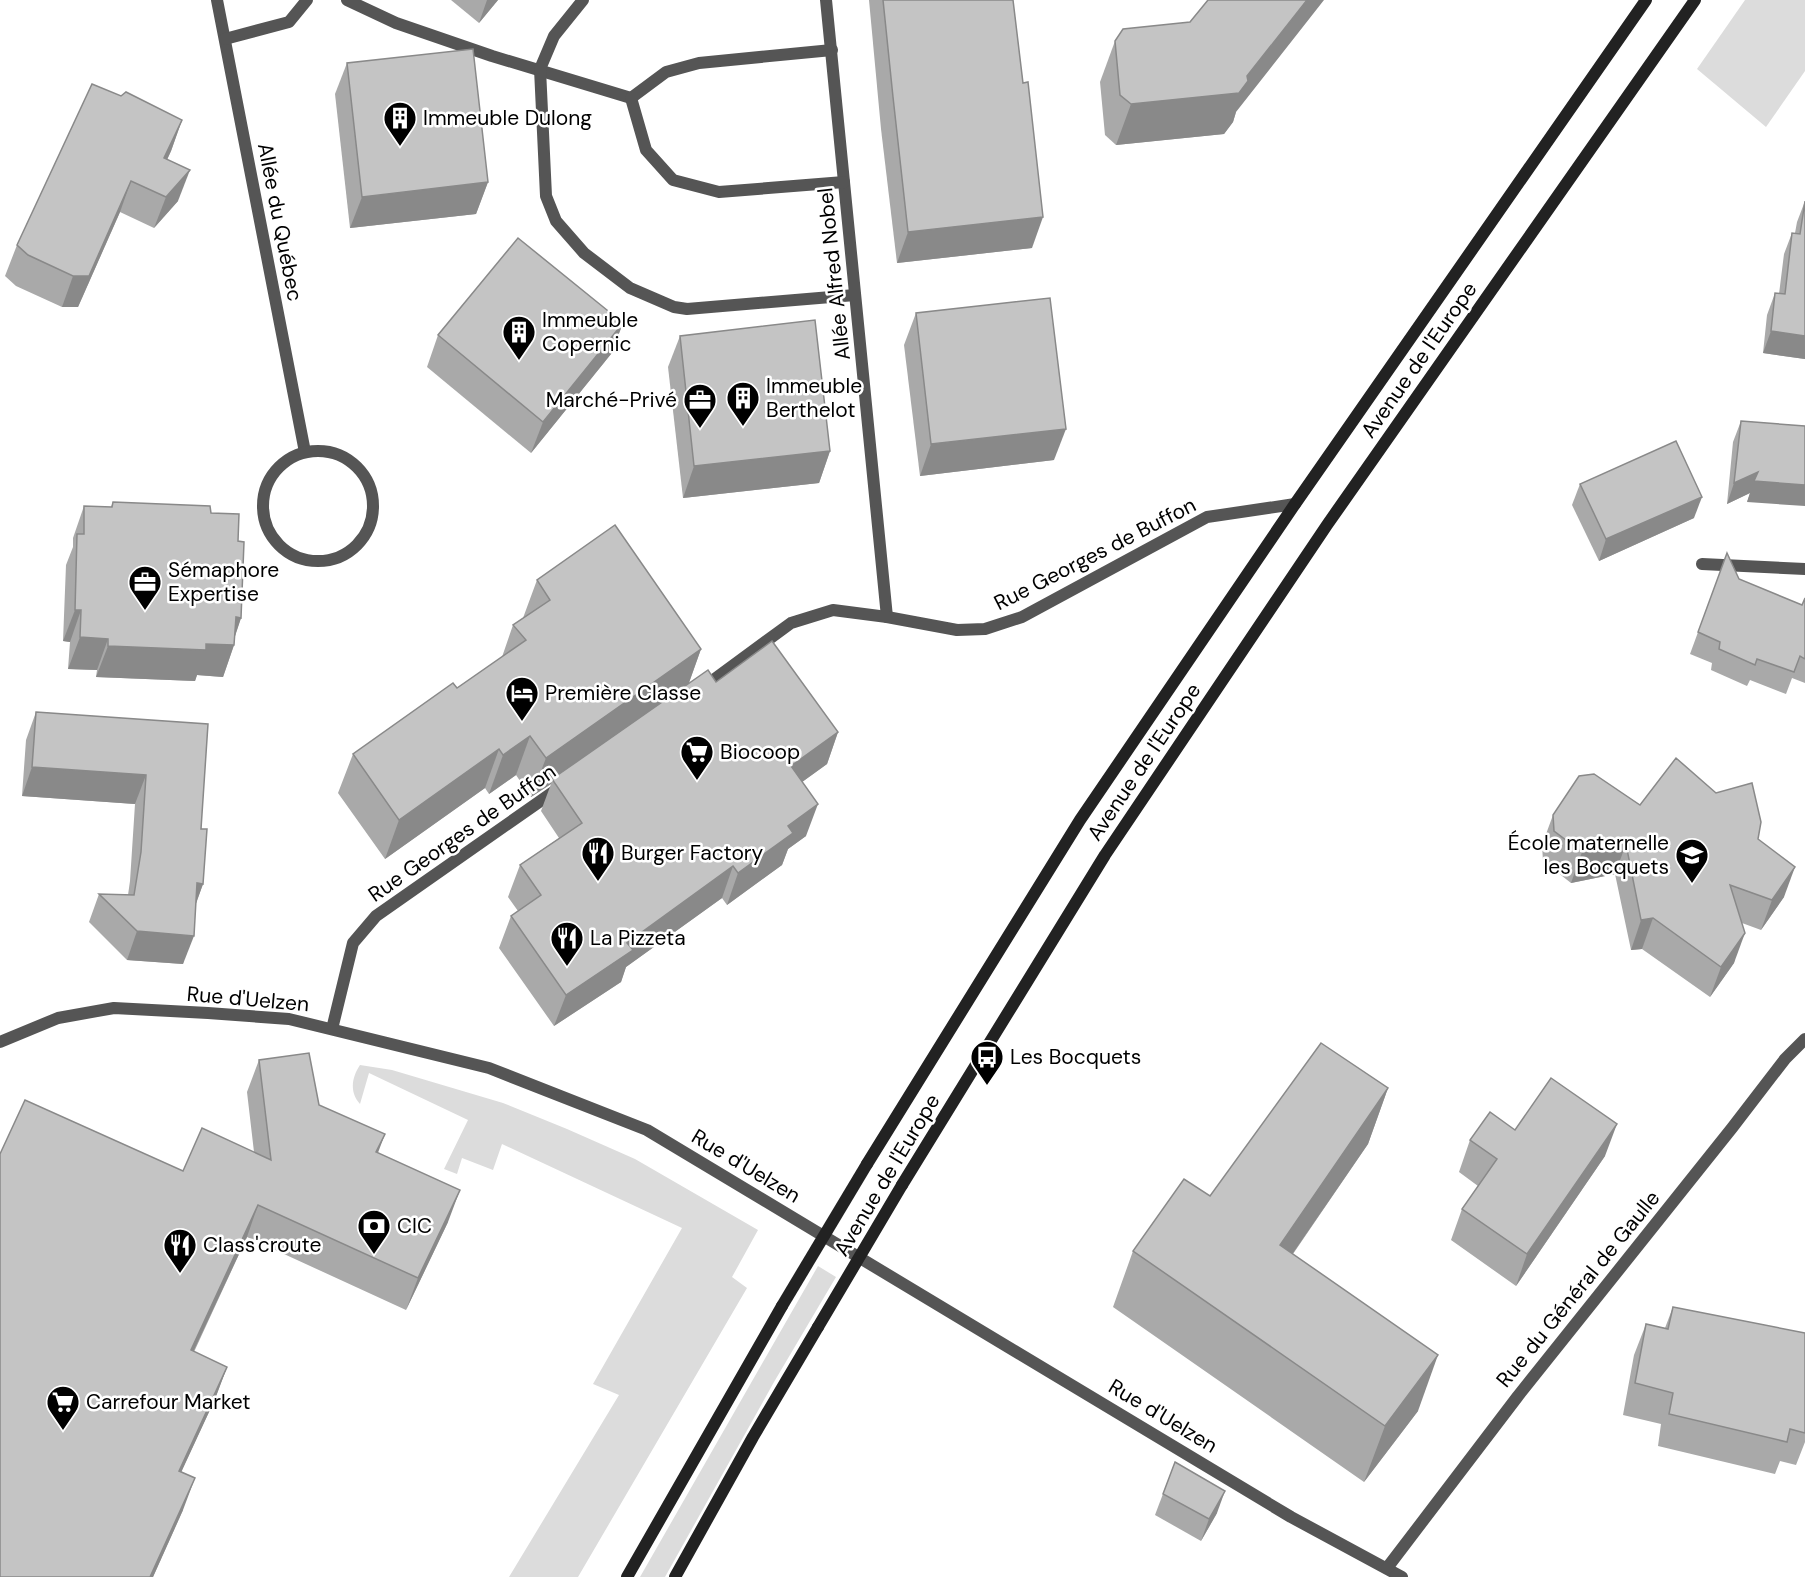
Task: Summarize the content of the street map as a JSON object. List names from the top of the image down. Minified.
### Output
{"streets":{"main road":["Avenue de l'Europe"],"street":["Allée du Québec","Allée Alfred Nobel","Rue Georges de Buffon","Rue d'Uelzen","Rue du Général de Gaulle"]},"crossings":[["Allée Alfred Nobel","Rue Georges de Buffon"],["Avenue de l'Europe","Rue Georges de Buffon"],["Rue Georges de Buffon","Rue d'Uelzen"],["Rue d'Uelzen","Rue du Général de Gaulle"]],"places":{"building":["Immeuble Dulong","Immeuble Copernic","Immeuble Berthelot"],"office":["Marché-Privé","Sémaphore Expertise"],"hotel":["Première Classe"],"supermarket":["Biocoop","Carrefour Market"],"restaurant":["Burger Factory","La Pizzeta","Class'croute"],"school or university":["École maternelle les Bocquets"],"bus stop":["Les Bocquets"],"bank":["CIC"]}}
